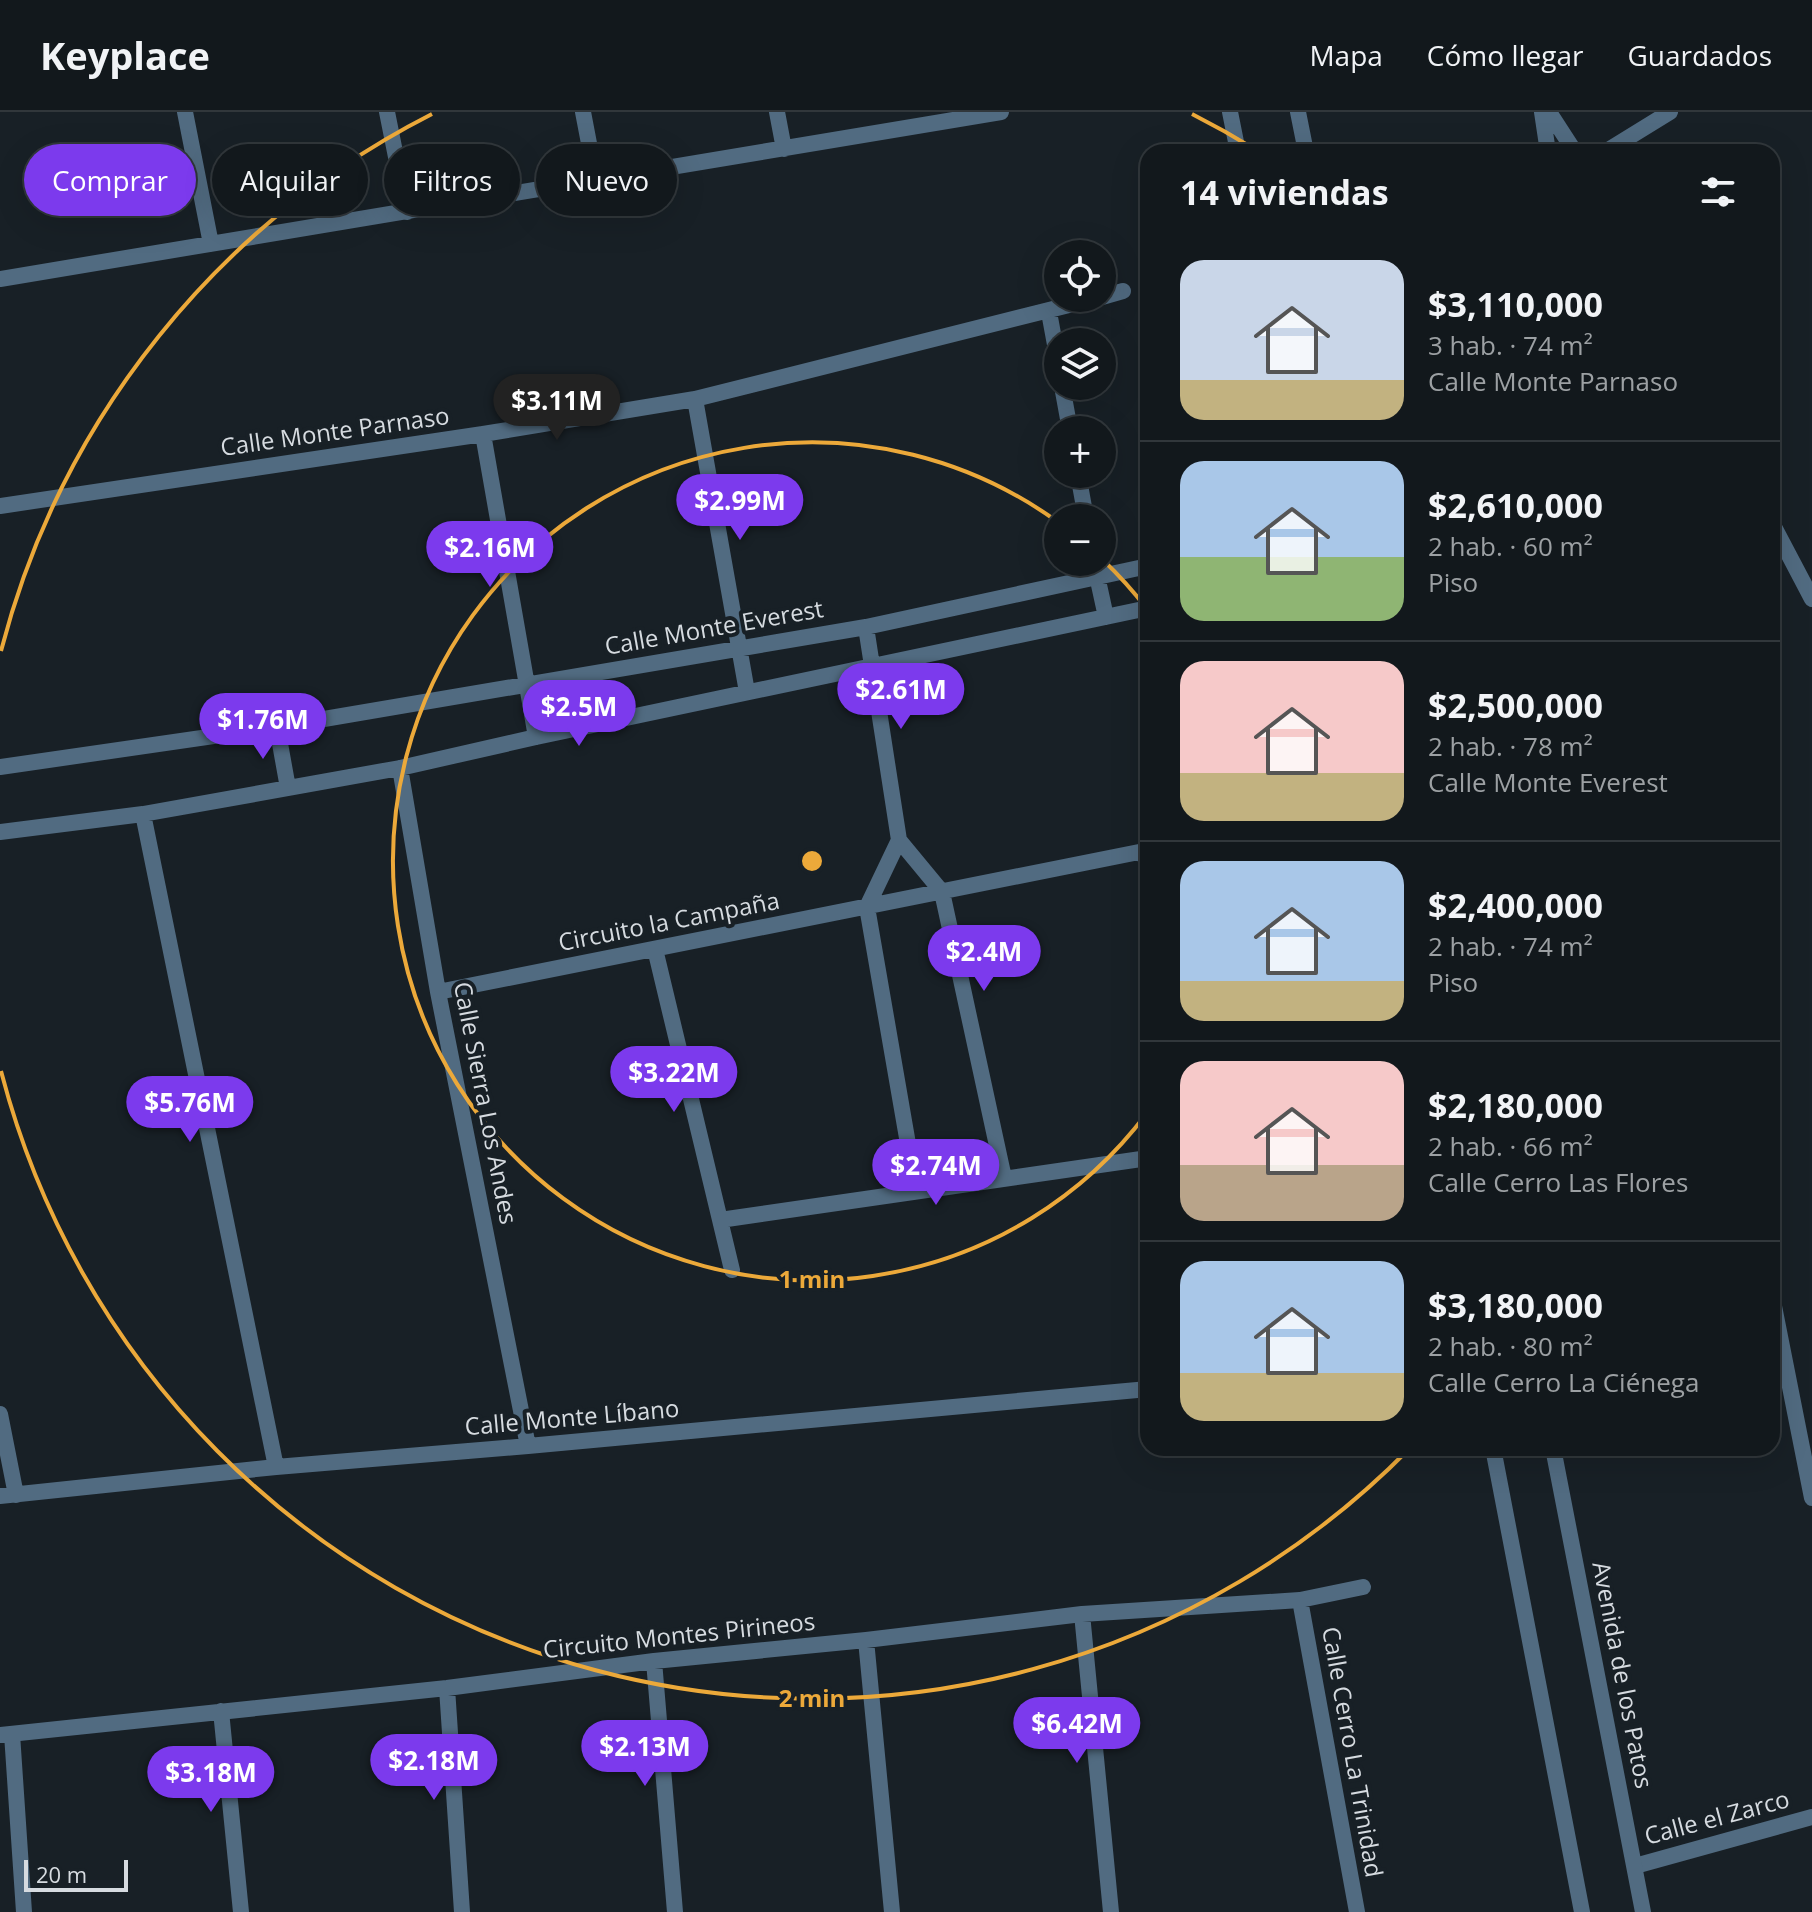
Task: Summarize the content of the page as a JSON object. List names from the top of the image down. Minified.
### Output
{"streets":{"street":["Calle Monte Parnaso","Calle Monte Everest","Circuito la Campaña","Calle Sierra Los Andes","Calle Monte Líbano","Circuito Montes Pirineos","Avenida de los Patos","Calle Cerro La Trinidad","Calle el Zarco"]},"crossings":[["Circuito la Campaña","Calle Sierra Los Andes"],["Calle Sierra Los Andes","Calle Monte Líbano"],["Circuito Montes Pirineos","Calle Cerro La Trinidad"],["Avenida de los Patos","Calle el Zarco"]],"scale_bar":"20 m","page":{"header":"Keyplace","nav":["Mapa","Cómo llegar","Guardados"],"chip":["Comprar","Alquilar","Filtros","Nuevo"],"heading":"14 viviendas","map_buttons":["+","−"],"list":[{"name":"$3,110,000","note":"3 hab. · 74 m² · Calle Monte Parnaso"},{"name":"$2,610,000","note":"2 hab. · 60 m² · Piso"},{"name":"$2,500,000","note":"2 hab. · 78 m² · Calle Monte Everest"},{"name":"$2,400,000","note":"2 hab. · 74 m² · Piso"},{"name":"$2,180,000","note":"2 hab. · 66 m² · Calle Cerro Las Flores"},{"name":"$3,180,000","note":"2 hab. · 80 m² · Calle Cerro La Ciénega"}],"price":["$3.11M","$2.99M","$2.16M","$2.61M","$2.5M","$1.76M","$2.4M","$3.22M","$5.76M","$2.74M","$6.42M","$2.13M","$2.18M","$3.18M"],"scale":"20 m"},"rings":["1 min","2 min"]}
